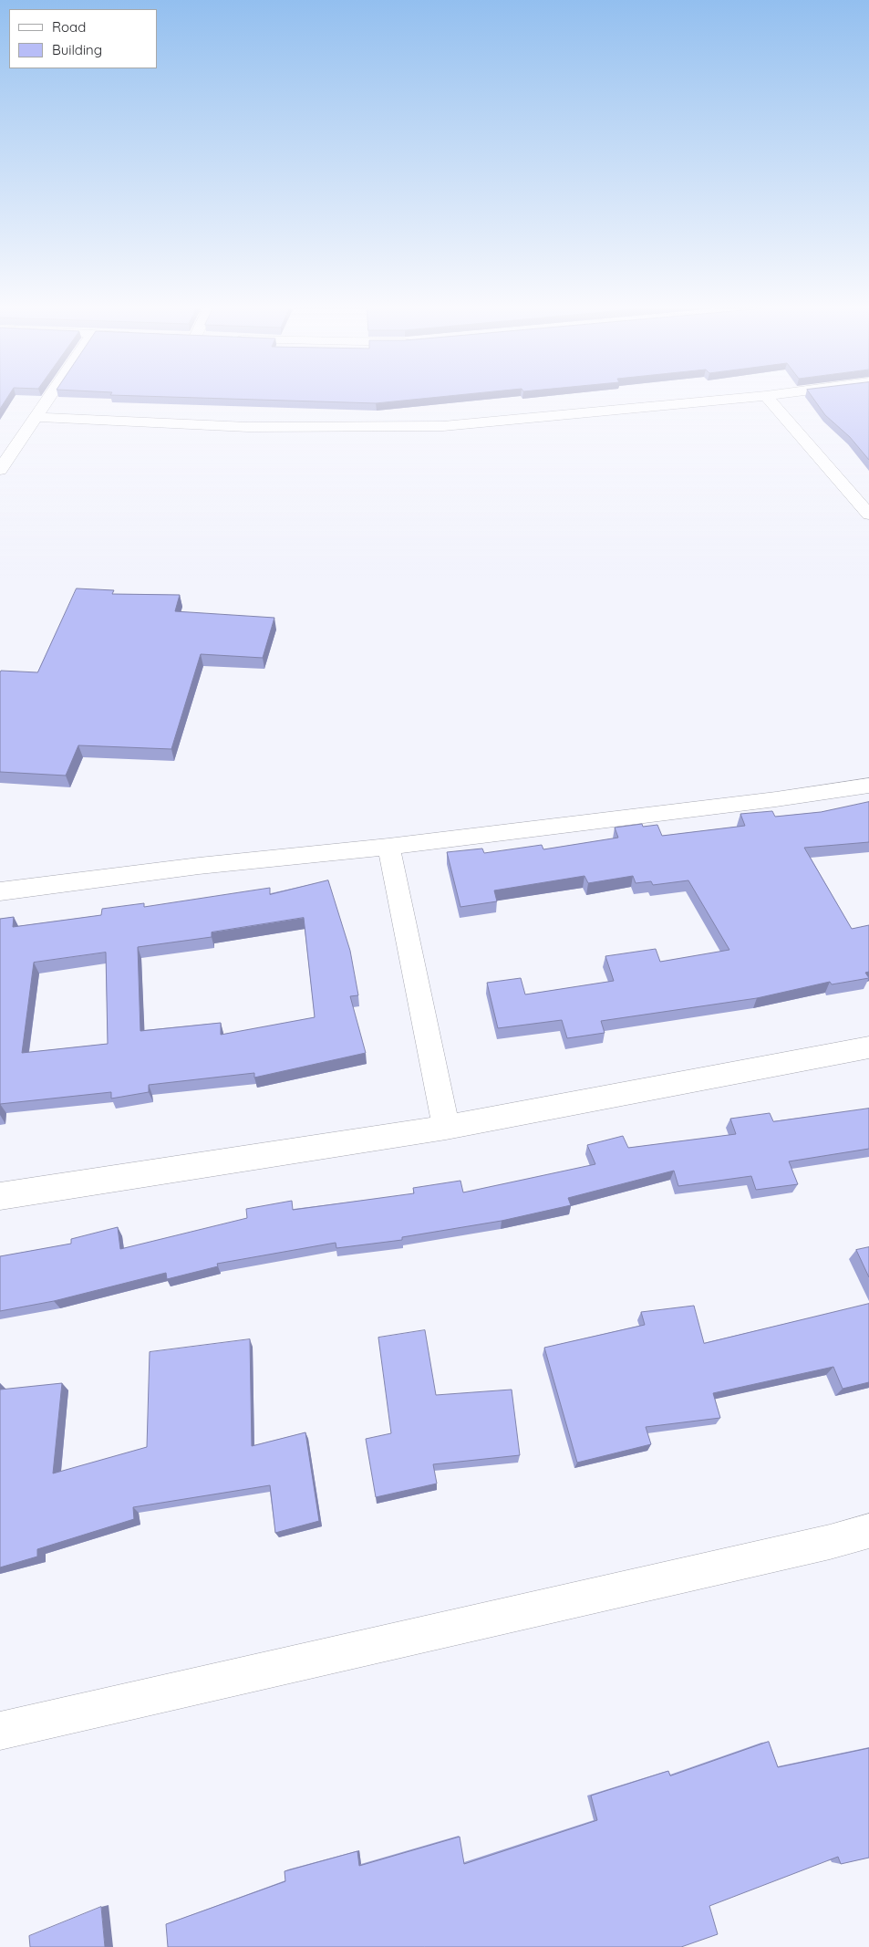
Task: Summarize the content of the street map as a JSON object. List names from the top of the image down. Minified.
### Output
{"legend":["Road","Building"]}
